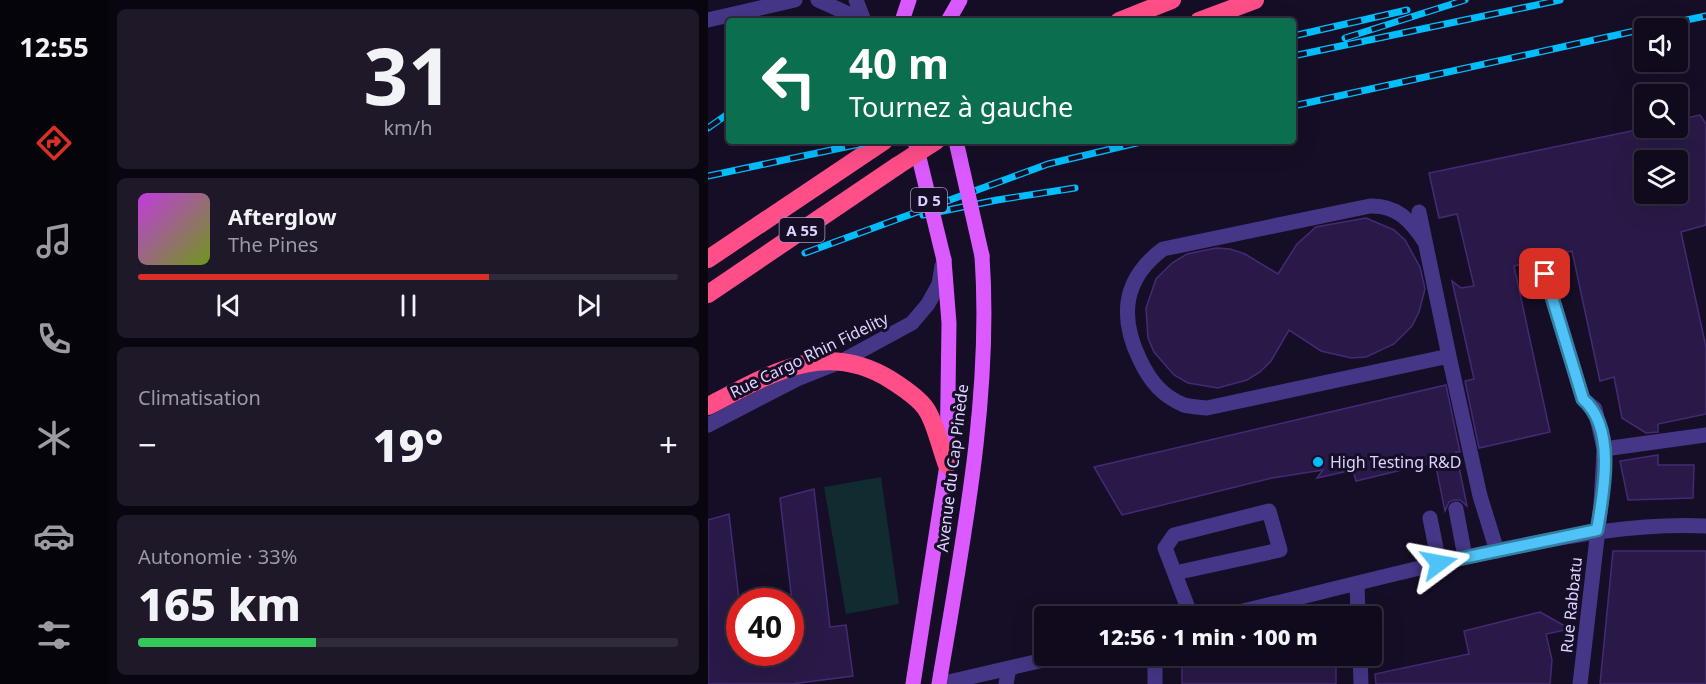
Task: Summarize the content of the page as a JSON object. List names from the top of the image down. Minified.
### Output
{"streets":{"highway":["A 55"],"main road":["D 5","Rue Cargo Rhin Fidelity","Avenue du Cap Pinède"],"street":["Rue Rabbatu"]},"crossings":[["Rue Cargo Rhin Fidelity","Avenue du Cap Pinède"]],"places":["High Testing R&D"],"page":{"tabs":"12:55","tile":[["31","km/h"],"Climatisation",["Autonomie · 33%","165 km"]],"turn":["40 m","Tournez à gauche"],"song":["Afterglow","The Pines"],"heat":["−","19°","+"],"limit":"40","trip":"12:56 · 1 min · 100 m"}}
